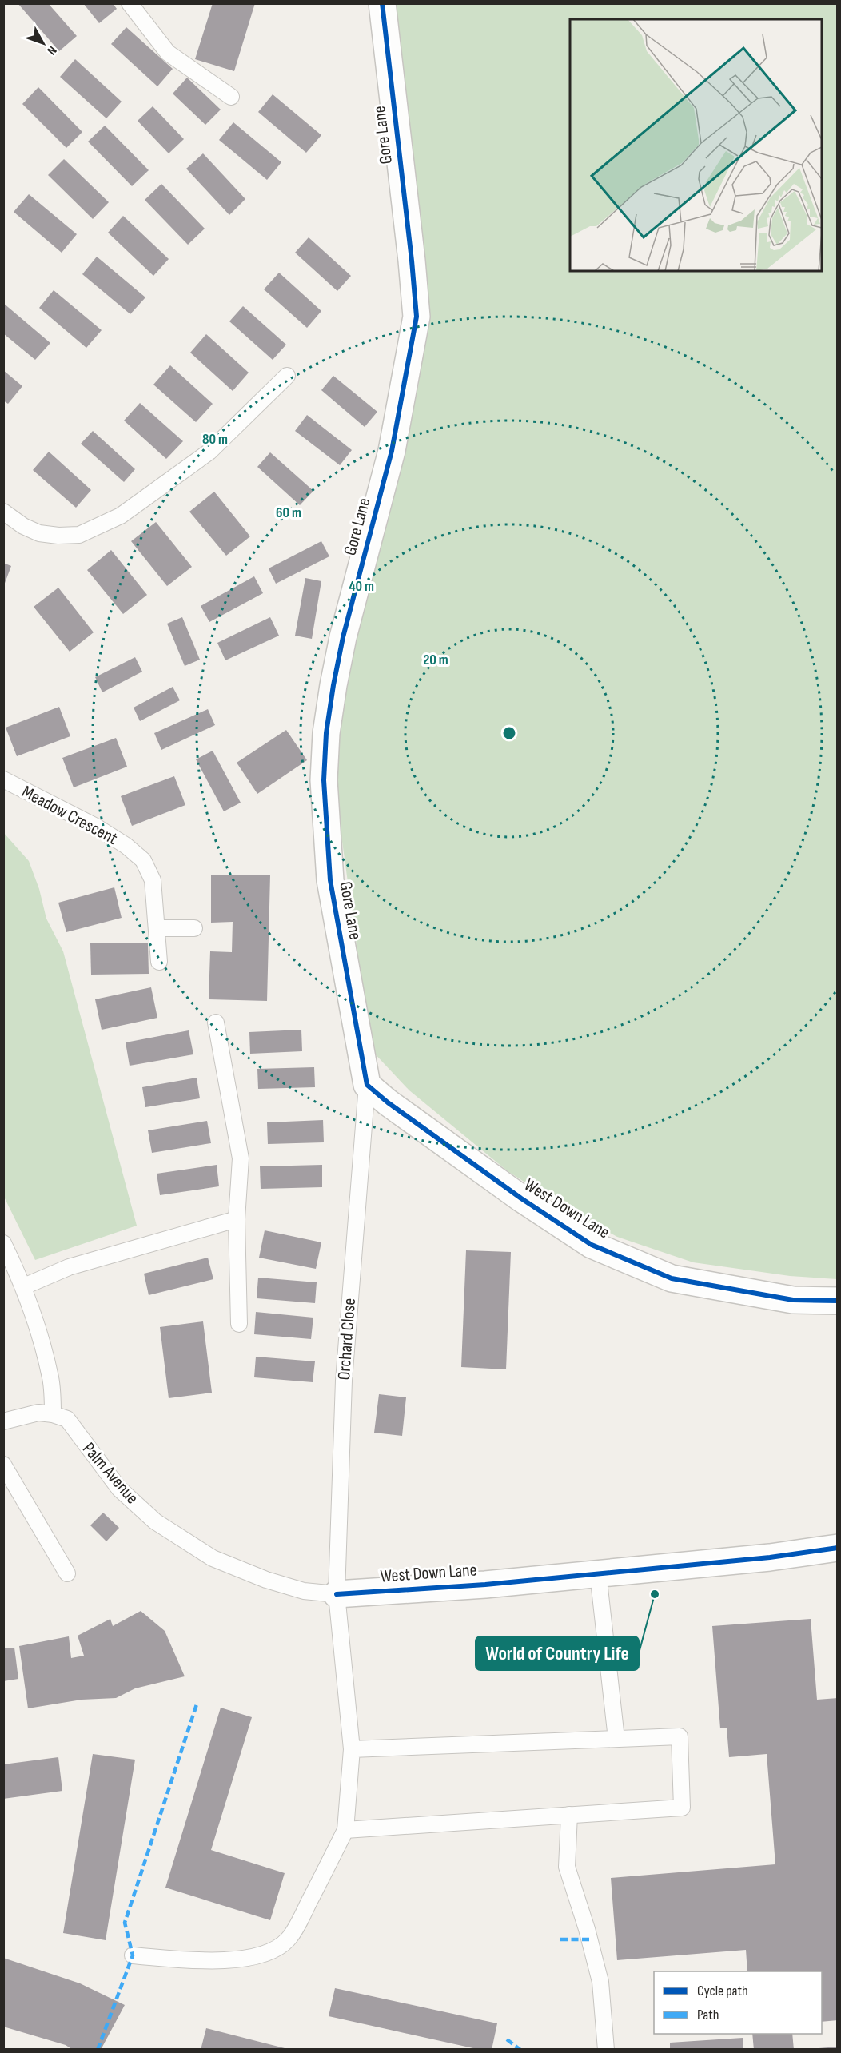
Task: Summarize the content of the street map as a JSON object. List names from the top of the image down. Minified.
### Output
{"streets":{"street":["Gore Lane","West Down Lane"],"lane":["Meadow Crescent","Orchard Close","Palm Avenue"]},"crossings":[["Gore Lane","West Down Lane"],["Gore Lane","Orchard Close"],["West Down Lane","Orchard Close"],["West Down Lane","Palm Avenue"],["Orchard Close","Palm Avenue"]],"places":["World of Country Life"],"legend":["Cycle path","Path"],"north":"bottom right","rings":["80 m","60 m","40 m","20 m"]}
